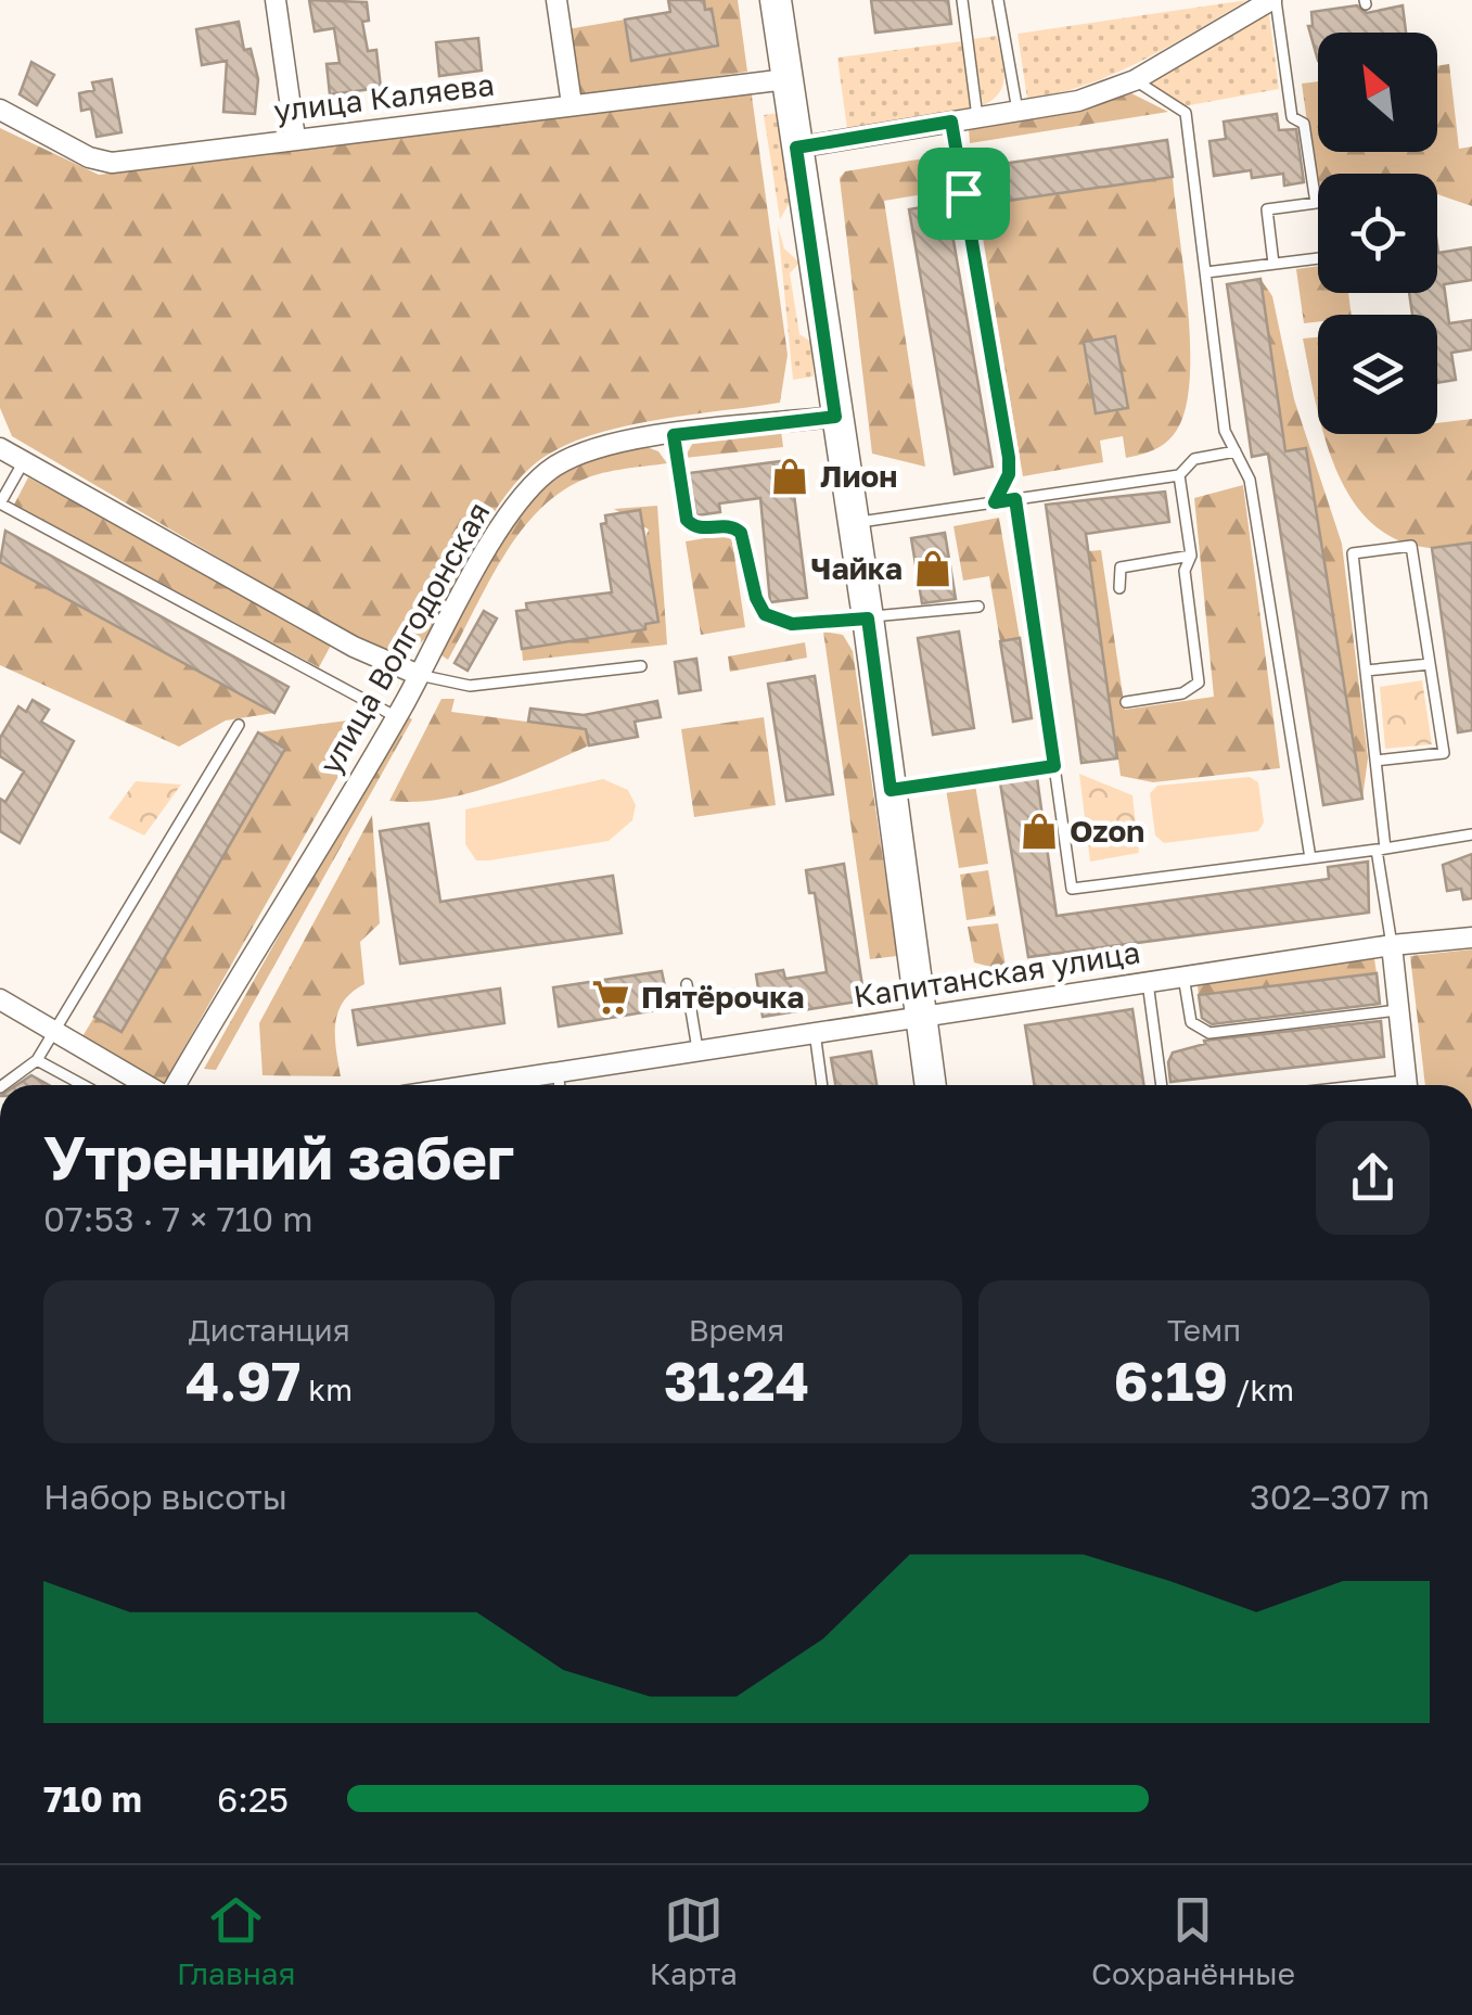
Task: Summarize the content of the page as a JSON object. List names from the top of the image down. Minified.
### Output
{"streets":{"street":["улица Каляева","улица Волгодонская","Капитанская улица"]},"places":{"shop":["Лион","Чайка","Ozon"],"supermarket":["Пятёрочка"]},"north":"top left","page":{"heading":["Утренний забег","07:53 · 7 × 710 m"],"stats":[["Дистанция","4.97 km"],["Время","31:24"],["Темп","6:19 /km"]],"chart":["Набор высоты","302–307 m"],"list":[{"name":"710 m","note":"6:25"}],"tabs":["Главная","Карта","Сохранённые"]}}
